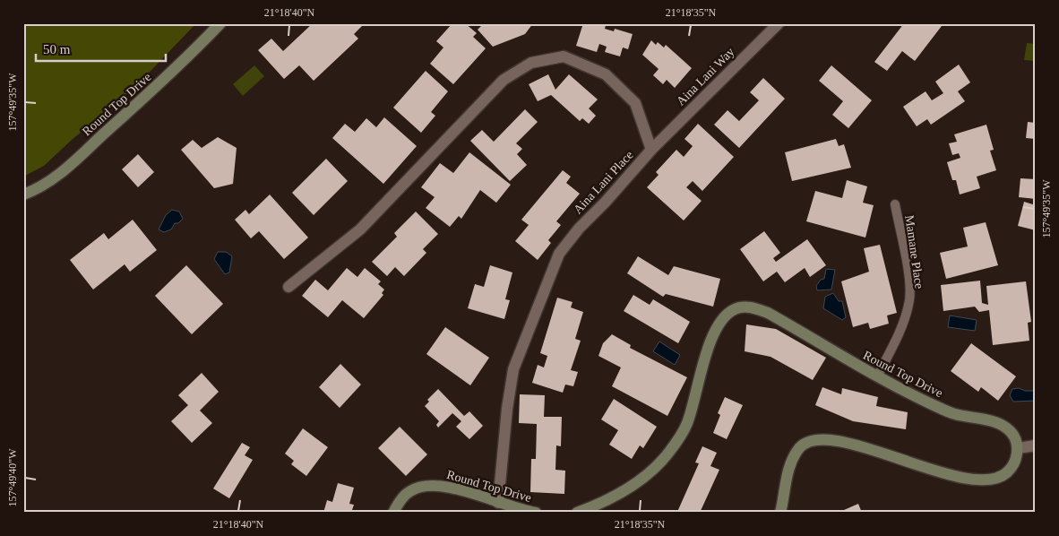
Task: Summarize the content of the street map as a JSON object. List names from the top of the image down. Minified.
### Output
{"streets":{"street":["Aina Lani Way","Round Top Drive","Aina Lani Place"],"lane":["Mamane Place"]},"crossings":[["Aina Lani Way","Aina Lani Place"],["Round Top Drive","Aina Lani Place"],["Round Top Drive","Mamane Place"]],"scale_bar":"50 m","coordinates":["21°18'40\"N","21°18'35\"N","157°49'35\"W","157°49'40\"W"]}
